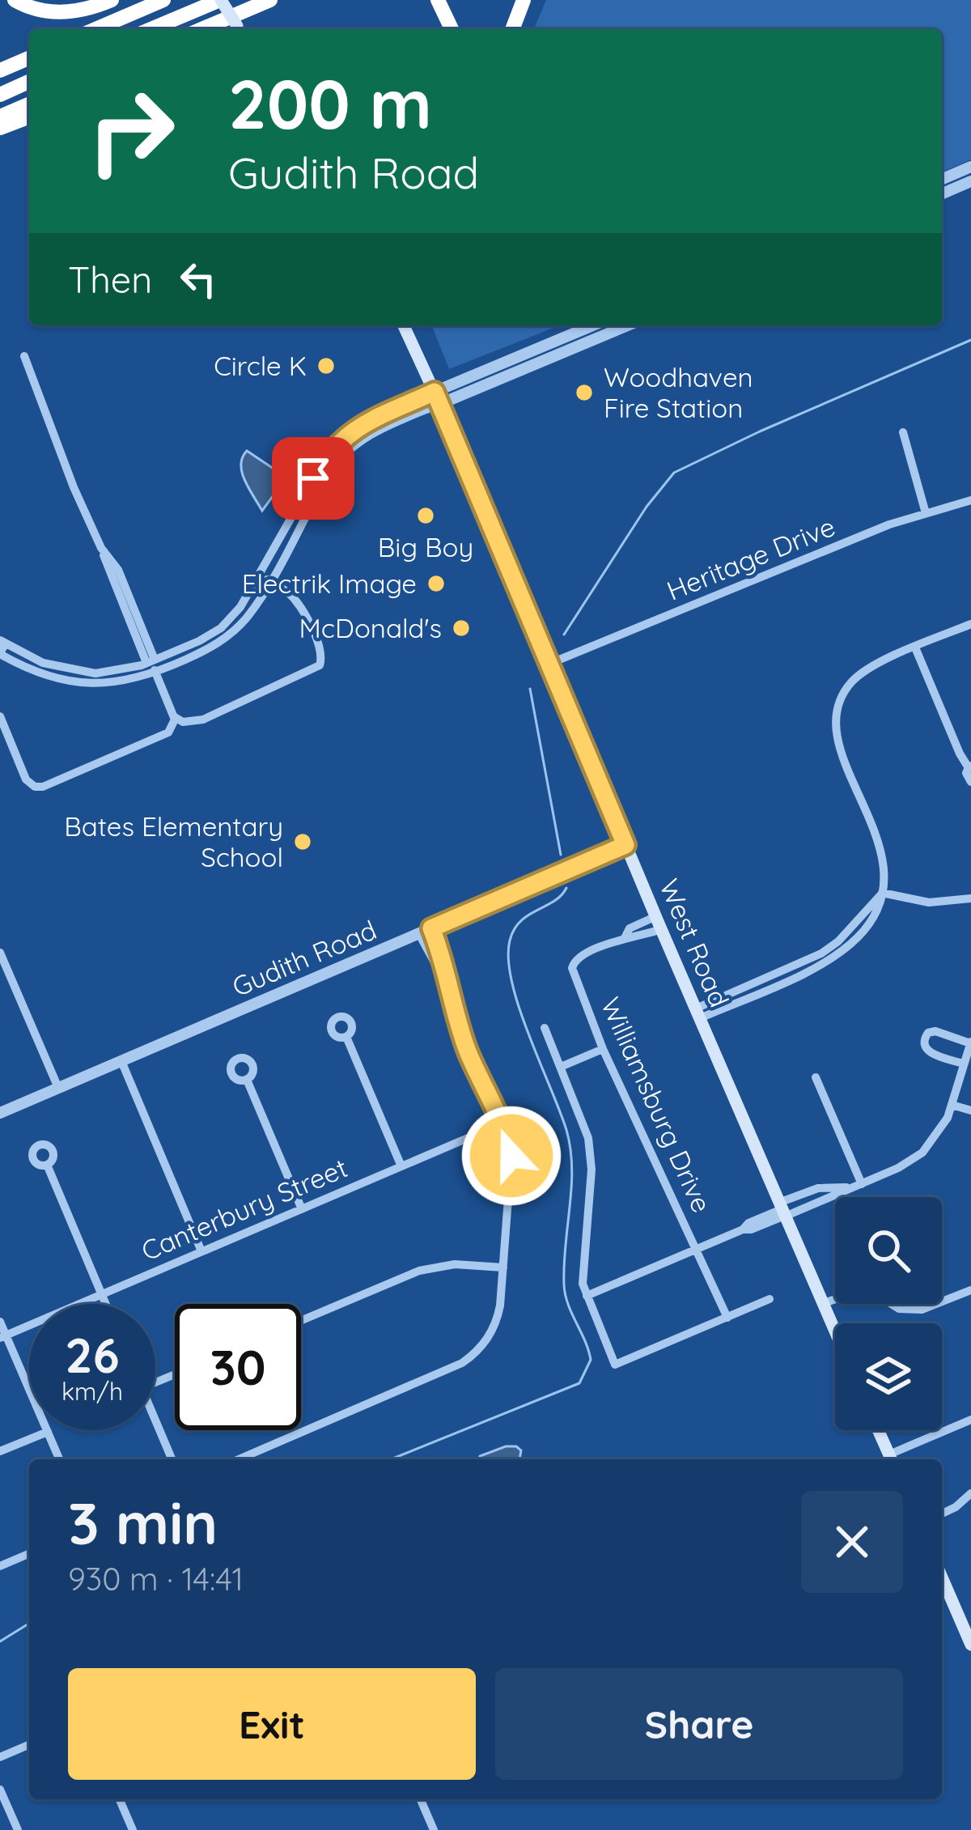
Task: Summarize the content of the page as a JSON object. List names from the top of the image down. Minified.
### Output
{"streets":{"main road":["West Road"],"street":["Heritage Drive","Gudith Road","Williamsburg Drive","Canterbury Street"]},"crossings":[["Heritage Drive","West Road"],["West Road","Gudith Road"],["West Road","Williamsburg Drive"]],"places":["Circle K","Woodhaven Fire Station","Big Boy","Electrik Image","McDonald's","Bates Elementary School"],"page":{"turn":["200 m","Gudith Road"],"then":"Then","speed":"26 km/h","limit":"30","heading":["3 min","930 m · 14:41"],"buttons":["Exit","Share"]}}
